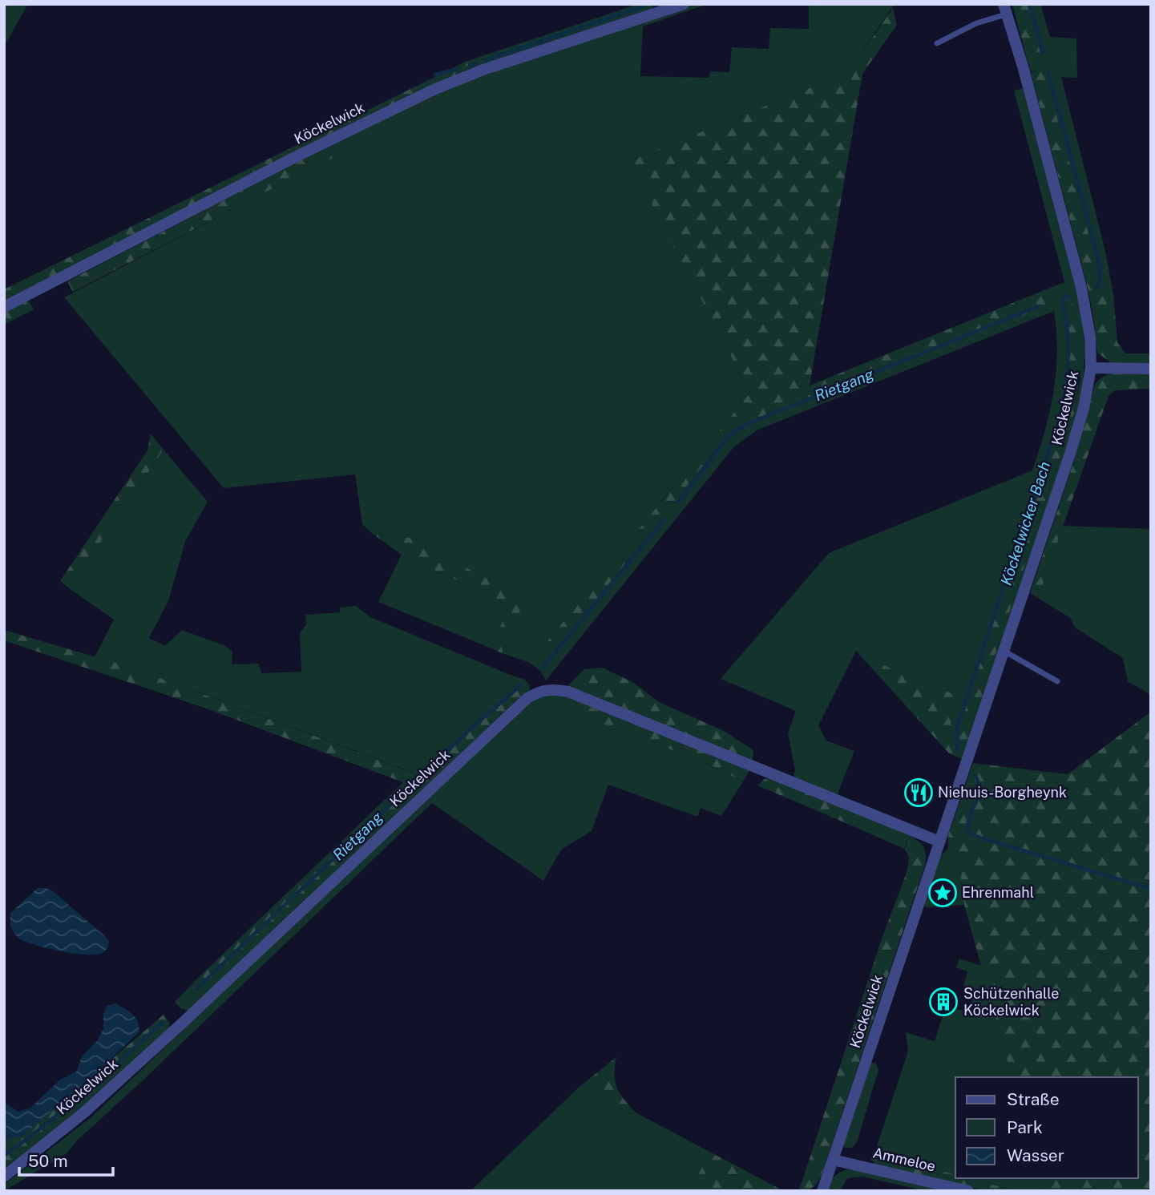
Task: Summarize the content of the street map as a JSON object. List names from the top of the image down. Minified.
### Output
{"streets":{"street":["Köckelwick","Ammeloe"]},"crossings":[["Köckelwick","Ammeloe"]],"water":["Rietgang","Köckelwicker Bach"],"places":{"restaurant":["Niehuis-Borgheynk"],"place":["Ehrenmahl"],"building":["Schützenhalle Köckelwick"]},"legend":["Straße","Park","Wasser"],"scale_bar":"50 m"}
